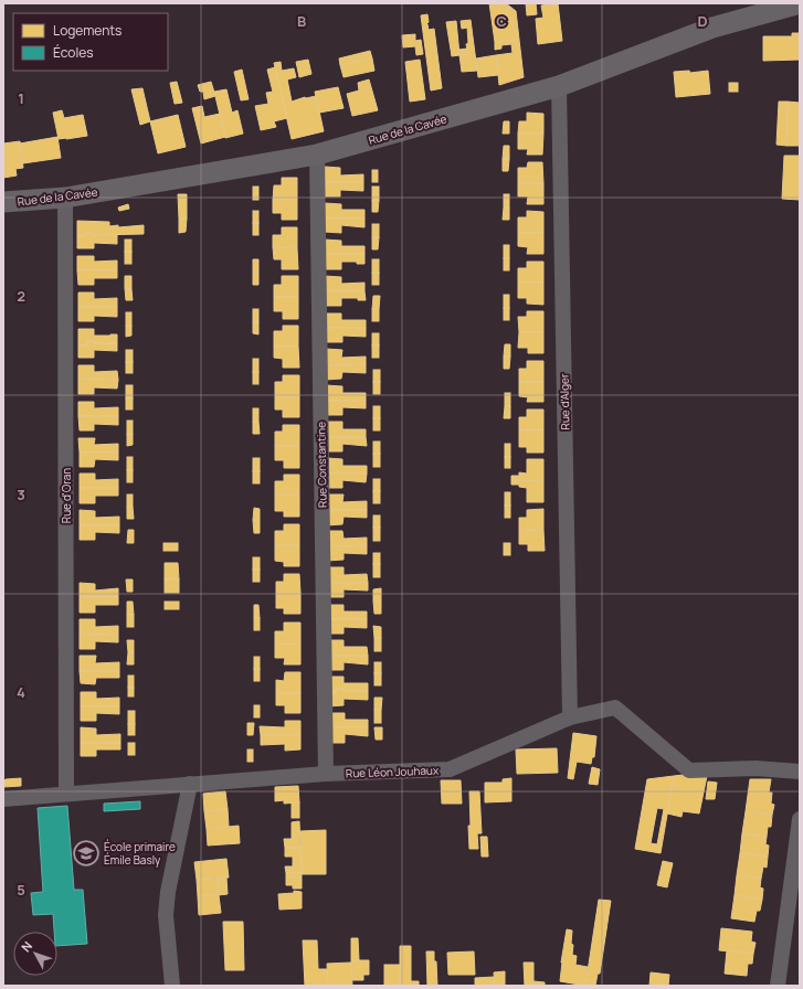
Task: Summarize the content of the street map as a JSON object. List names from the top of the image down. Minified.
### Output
{"streets":{"street":["Rue de la Cavée","Rue d'Alger","Rue Constantine","Rue d'Oran","Rue Léon Jouhaux"]},"crossings":[["Rue de la Cavée","Rue d'Alger"],["Rue de la Cavée","Rue Constantine"],["Rue de la Cavée","Rue d'Oran"],["Rue d'Alger","Rue Léon Jouhaux"],["Rue Constantine","Rue Léon Jouhaux"],["Rue d'Oran","Rue Léon Jouhaux"]],"places":{"school or university":["École primaire Émile Basly"]},"legend":["Logements","Écoles"],"north":"top left","grid":{"columns":["B","C","D"],"rows":["1","2","3","4","5"]}}
